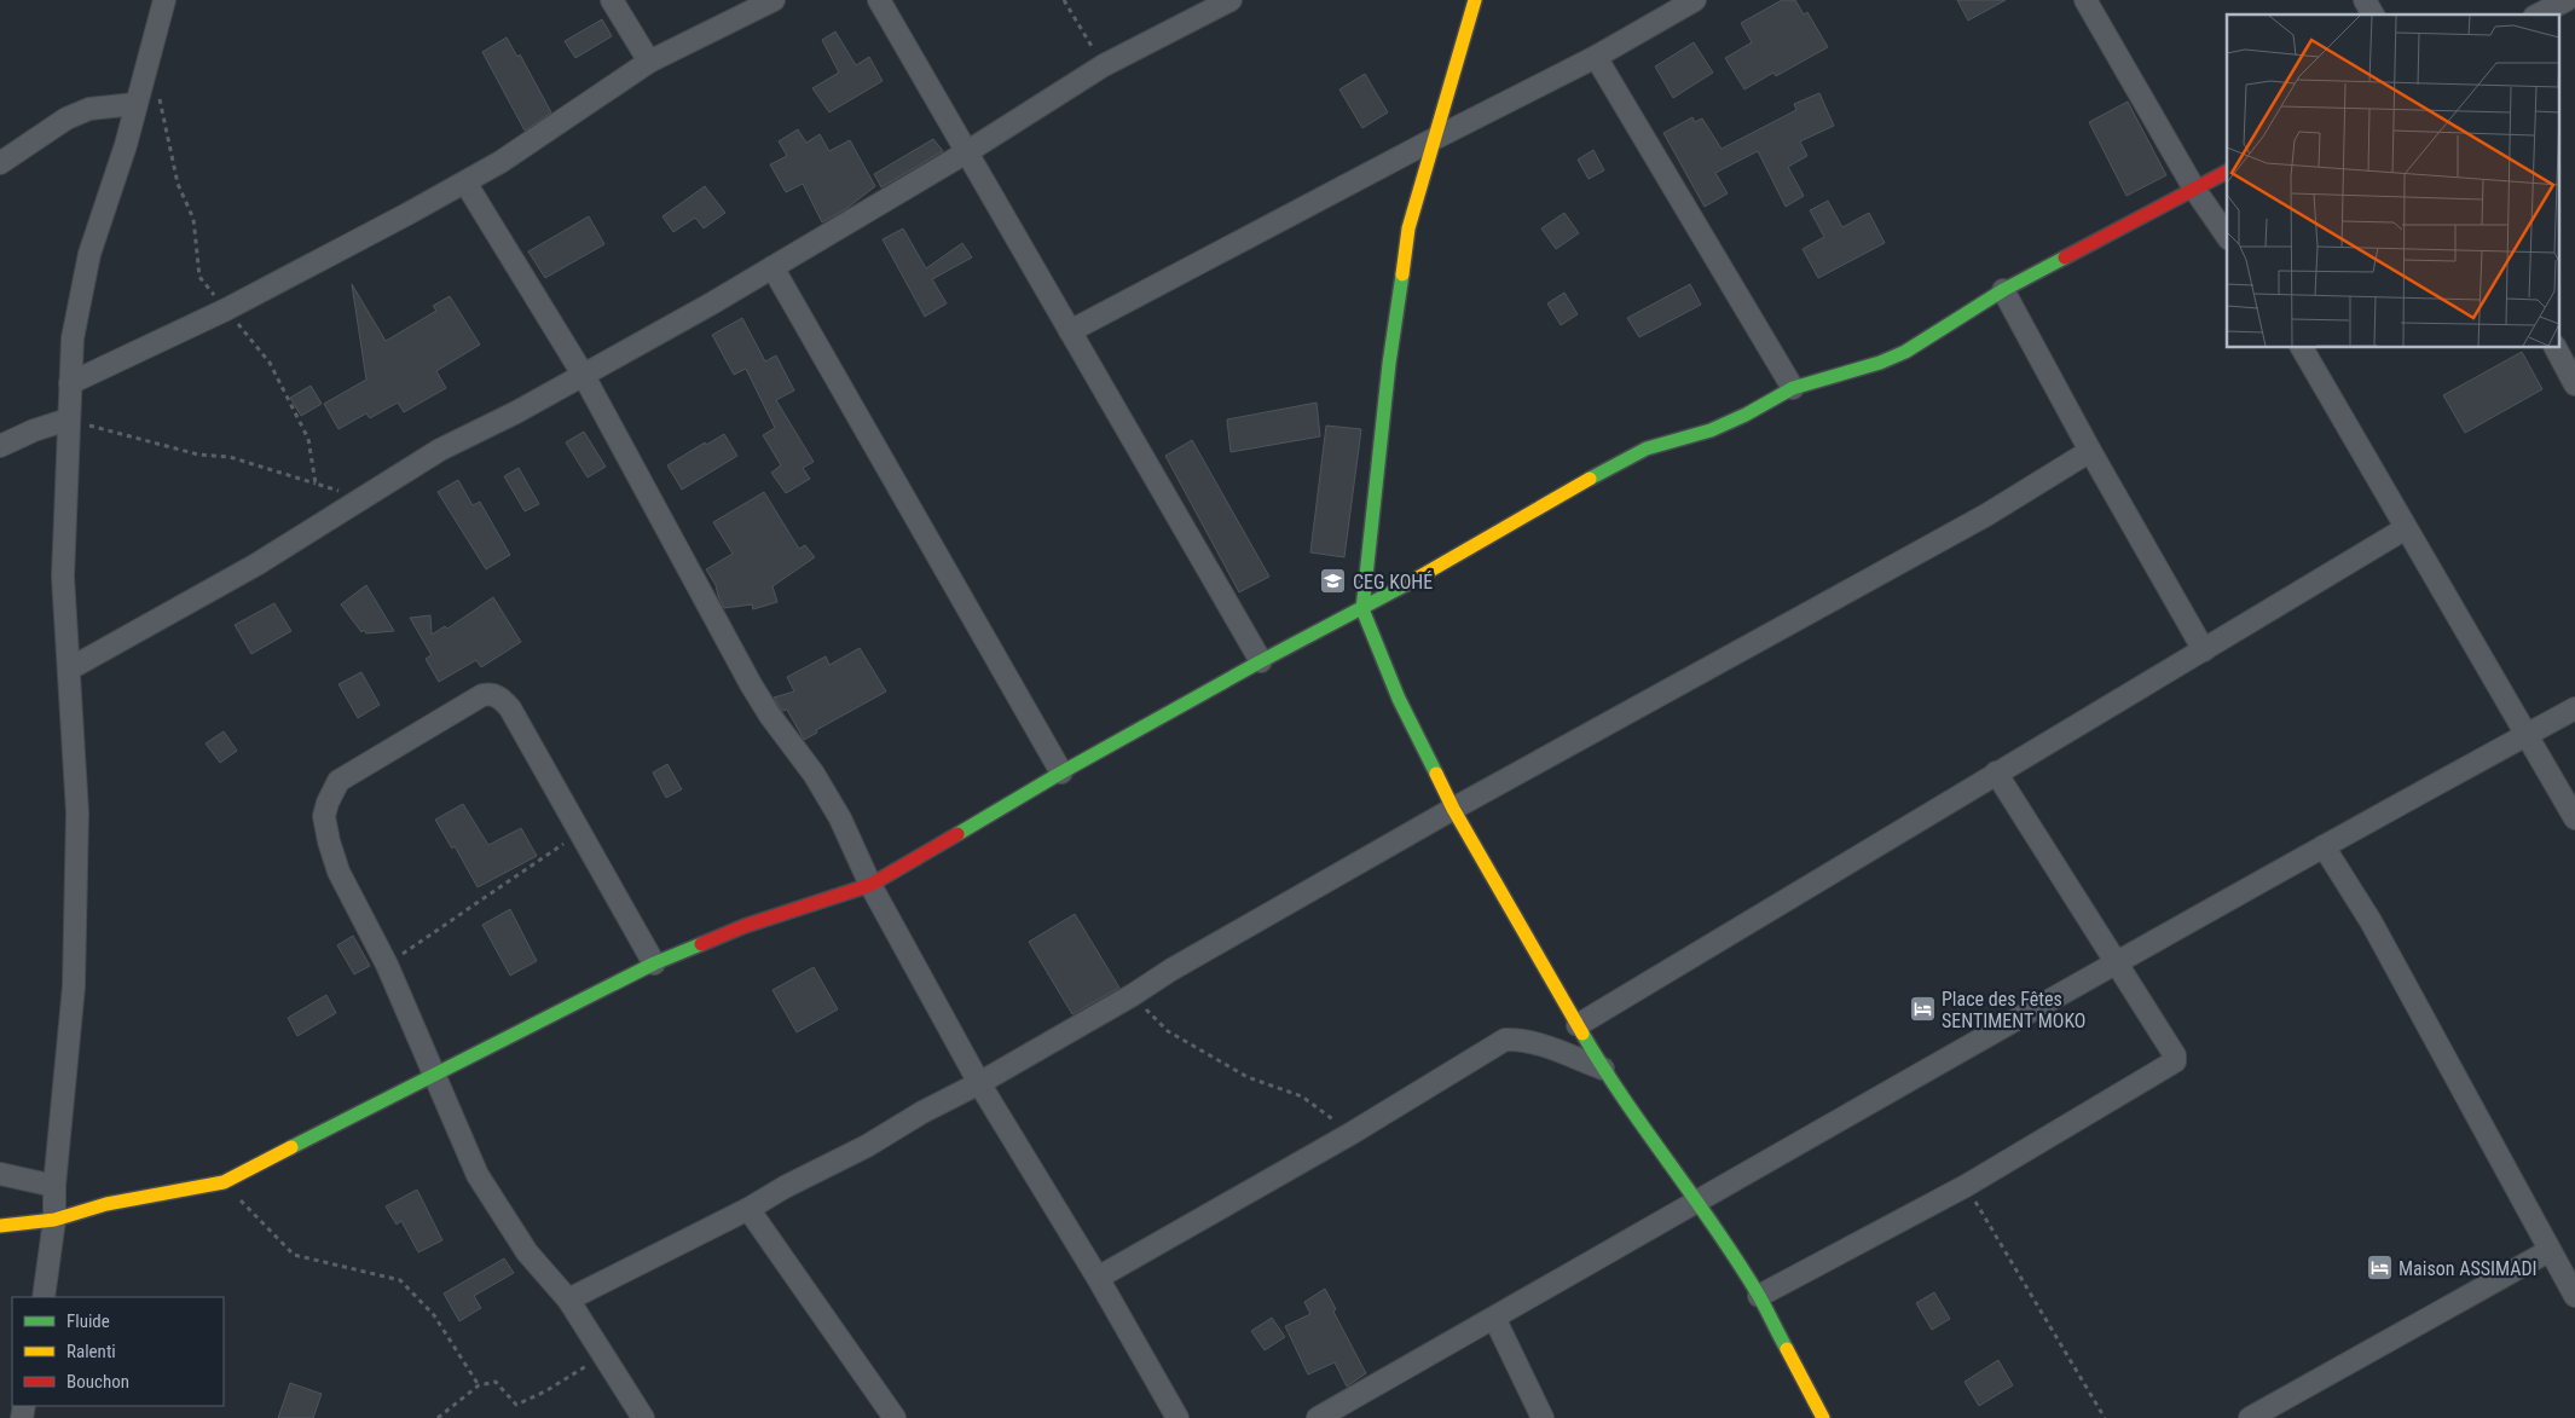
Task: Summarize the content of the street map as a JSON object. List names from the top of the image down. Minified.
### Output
{"places":{"school or university":["CEG KOHÉ"],"hotel":["Place des Fêtes SENTIMENT MOKO","Maison ASSIMADI"]},"legend":["Fluide","Ralenti","Bouchon"]}
